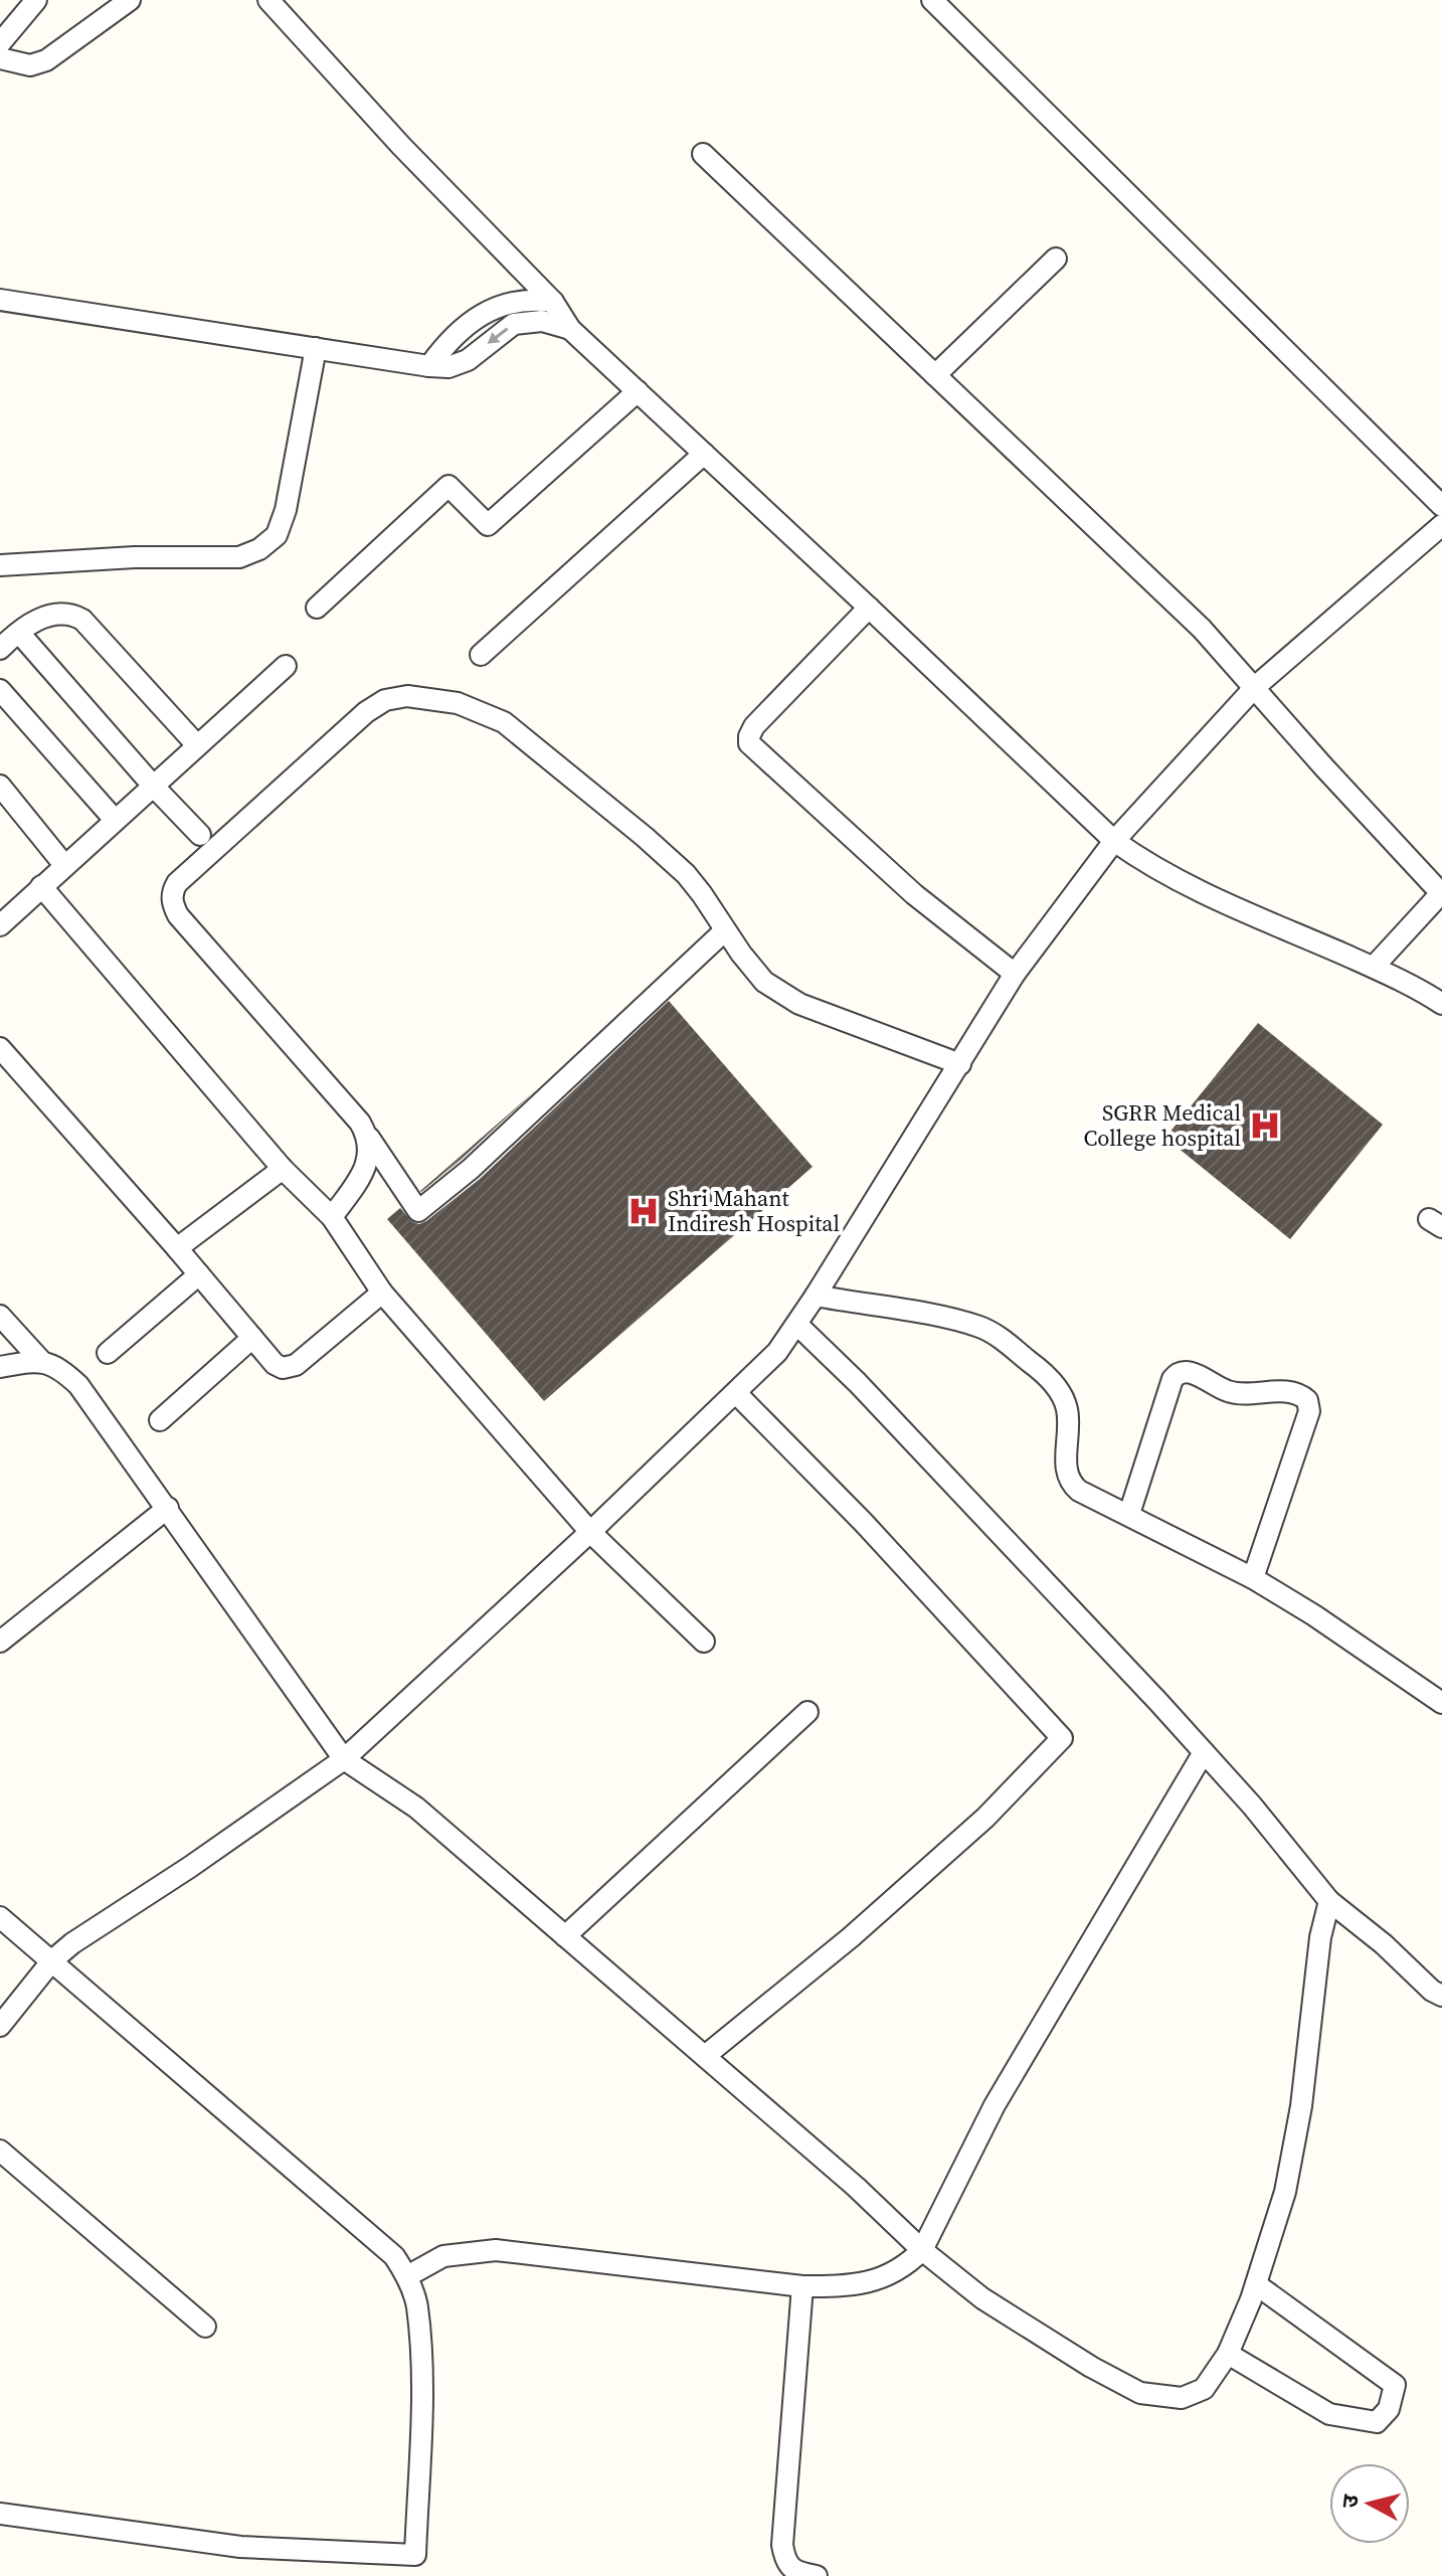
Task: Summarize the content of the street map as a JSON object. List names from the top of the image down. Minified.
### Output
{"places":{"hospital":["SGRR Medical College hospital","Shri Mahant Indiresh Hospital"]},"north":"left"}
